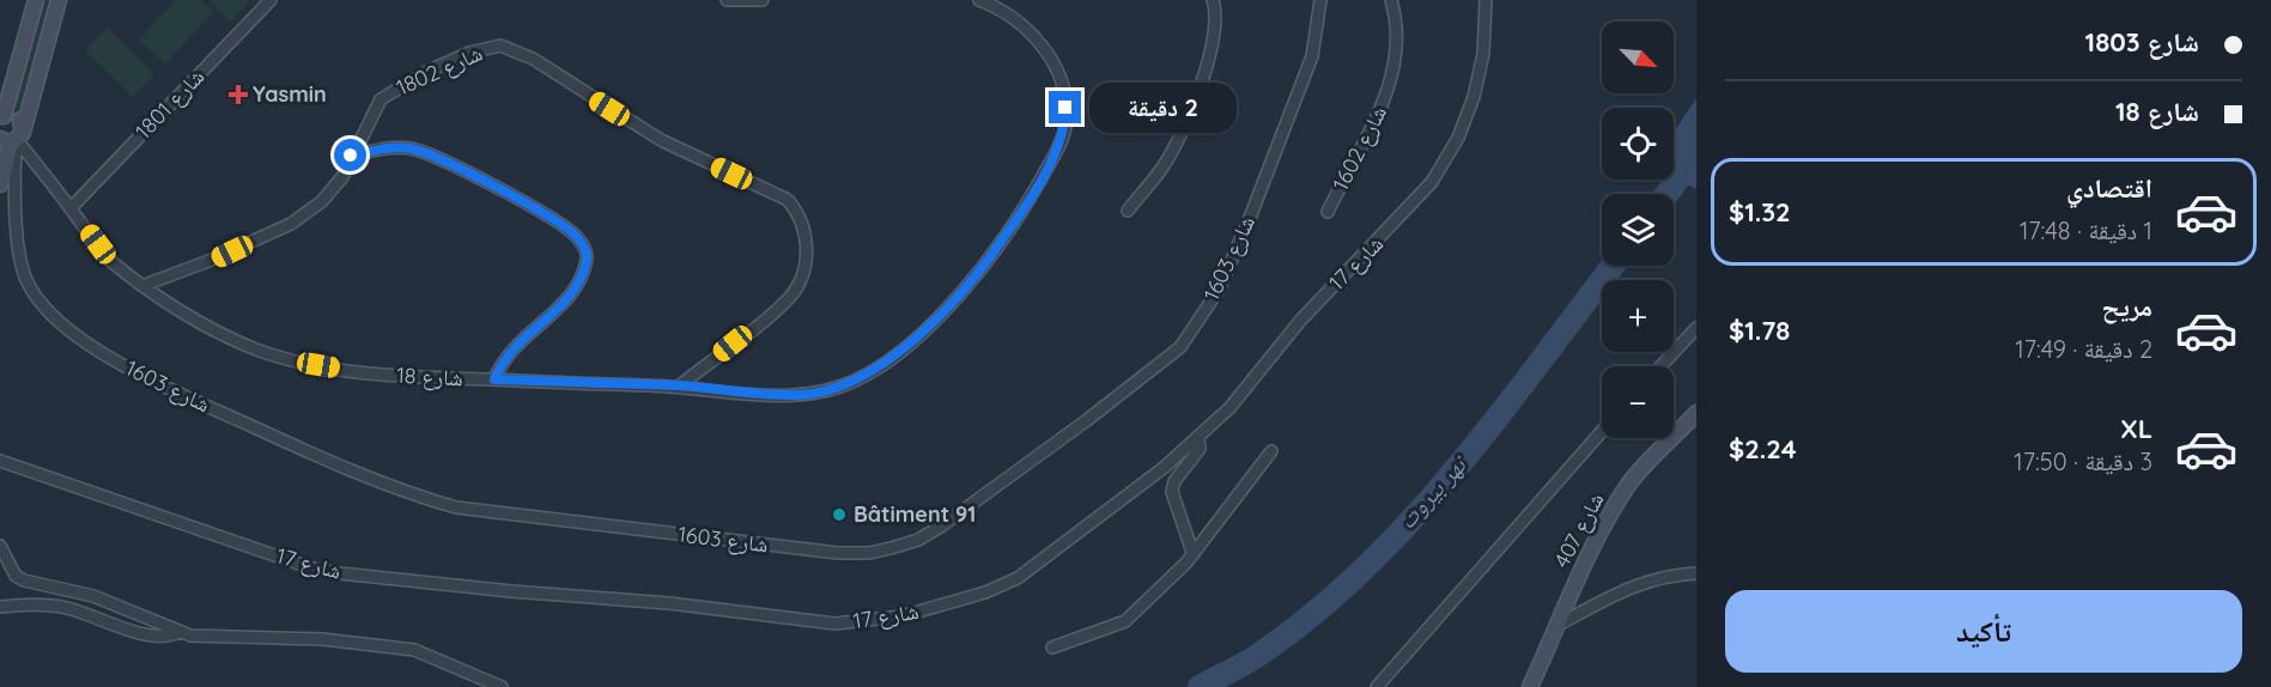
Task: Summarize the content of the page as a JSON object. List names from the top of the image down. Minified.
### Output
{"streets":{"street":["شارع 1802","شارع 1801","شارع 1602","شارع 1603","شارع 17","شارع 18","شارع 407"]},"crossings":[["شارع 1802","شارع 18"],["شارع 1801","شارع 18"],["شارع 1603","شارع 18"]],"water":["نهر بيروت"],"places":{"health":["Yasmin"],"other":["Bâtiment 91"]},"north":"bottom right","page":{"banner":["شارع 1803","شارع 18"],"map_buttons":["+","−"],"bubble":"2 دقيقة","list":[{"name":"اقتصادي","note":"1 دقيقة · 17:48","value":"$1.32"},{"name":"مريح","note":"2 دقيقة · 17:49","value":"$1.78"},{"name":"XL","note":"3 دقيقة · 17:50","value":"$2.24"}],"buttons":"تأكيد"}}
